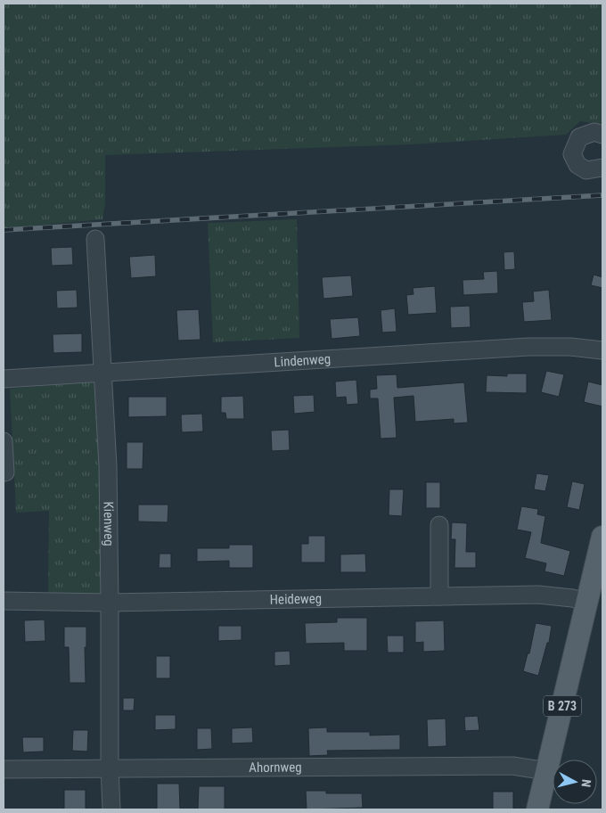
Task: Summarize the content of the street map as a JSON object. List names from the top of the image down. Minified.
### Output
{"streets":{"main road":["B 273"],"street":["Lindenweg","Kienweg","Heideweg","Ahornweg"]},"crossings":[["Lindenweg","Kienweg"],["Kienweg","Heideweg"],["Kienweg","Ahornweg"],["Heideweg","B 273"],["B 273","Ahornweg"]],"north":"right"}
